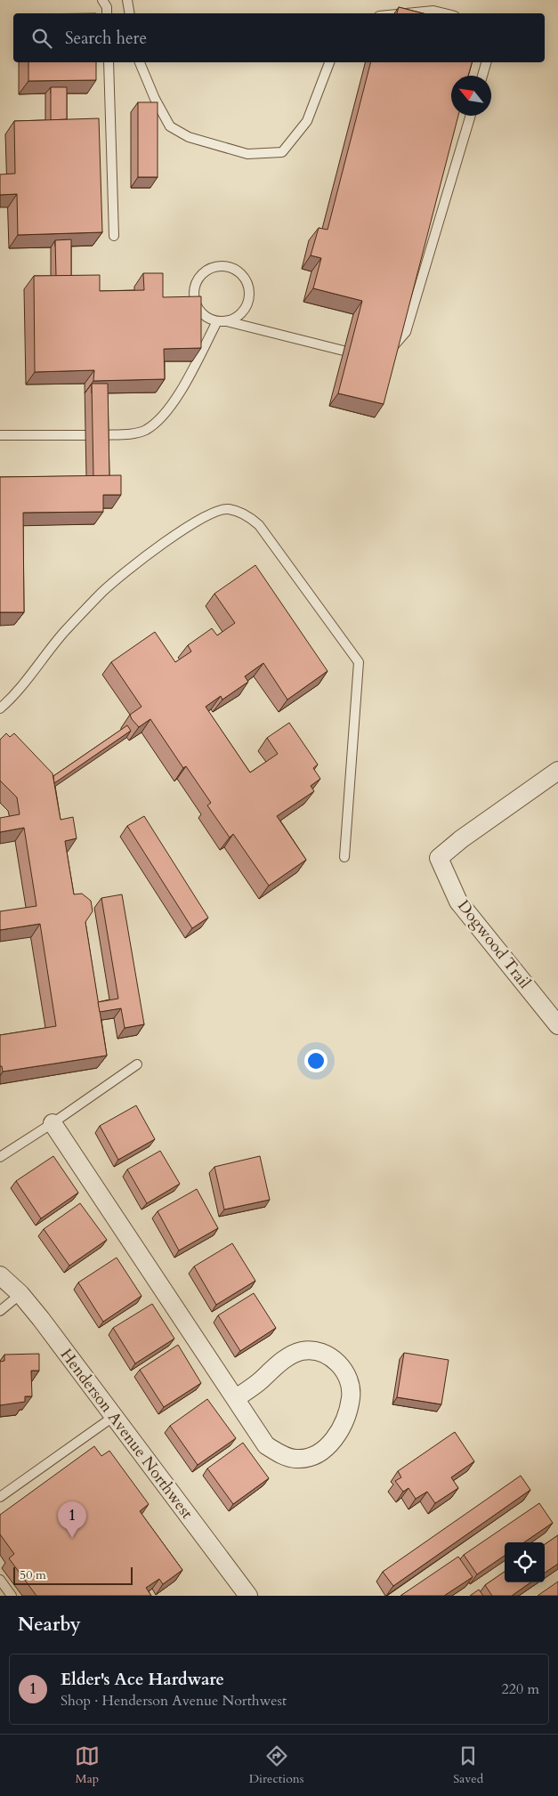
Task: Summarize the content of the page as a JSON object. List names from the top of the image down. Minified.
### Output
{"streets":{"street":["Dogwood Trail","Henderson Avenue Northwest"]},"scale_bar":"50 m","north":"top left","page":{"search":"Search here","pins":"1","scale":"50 m","heading":"Nearby","list":[{"mark":"1","name":"Elder's Ace Hardware","note":"Shop · Henderson Avenue Northwest","value":"220 m"}],"nav":["Map","Directions","Saved"]}}
